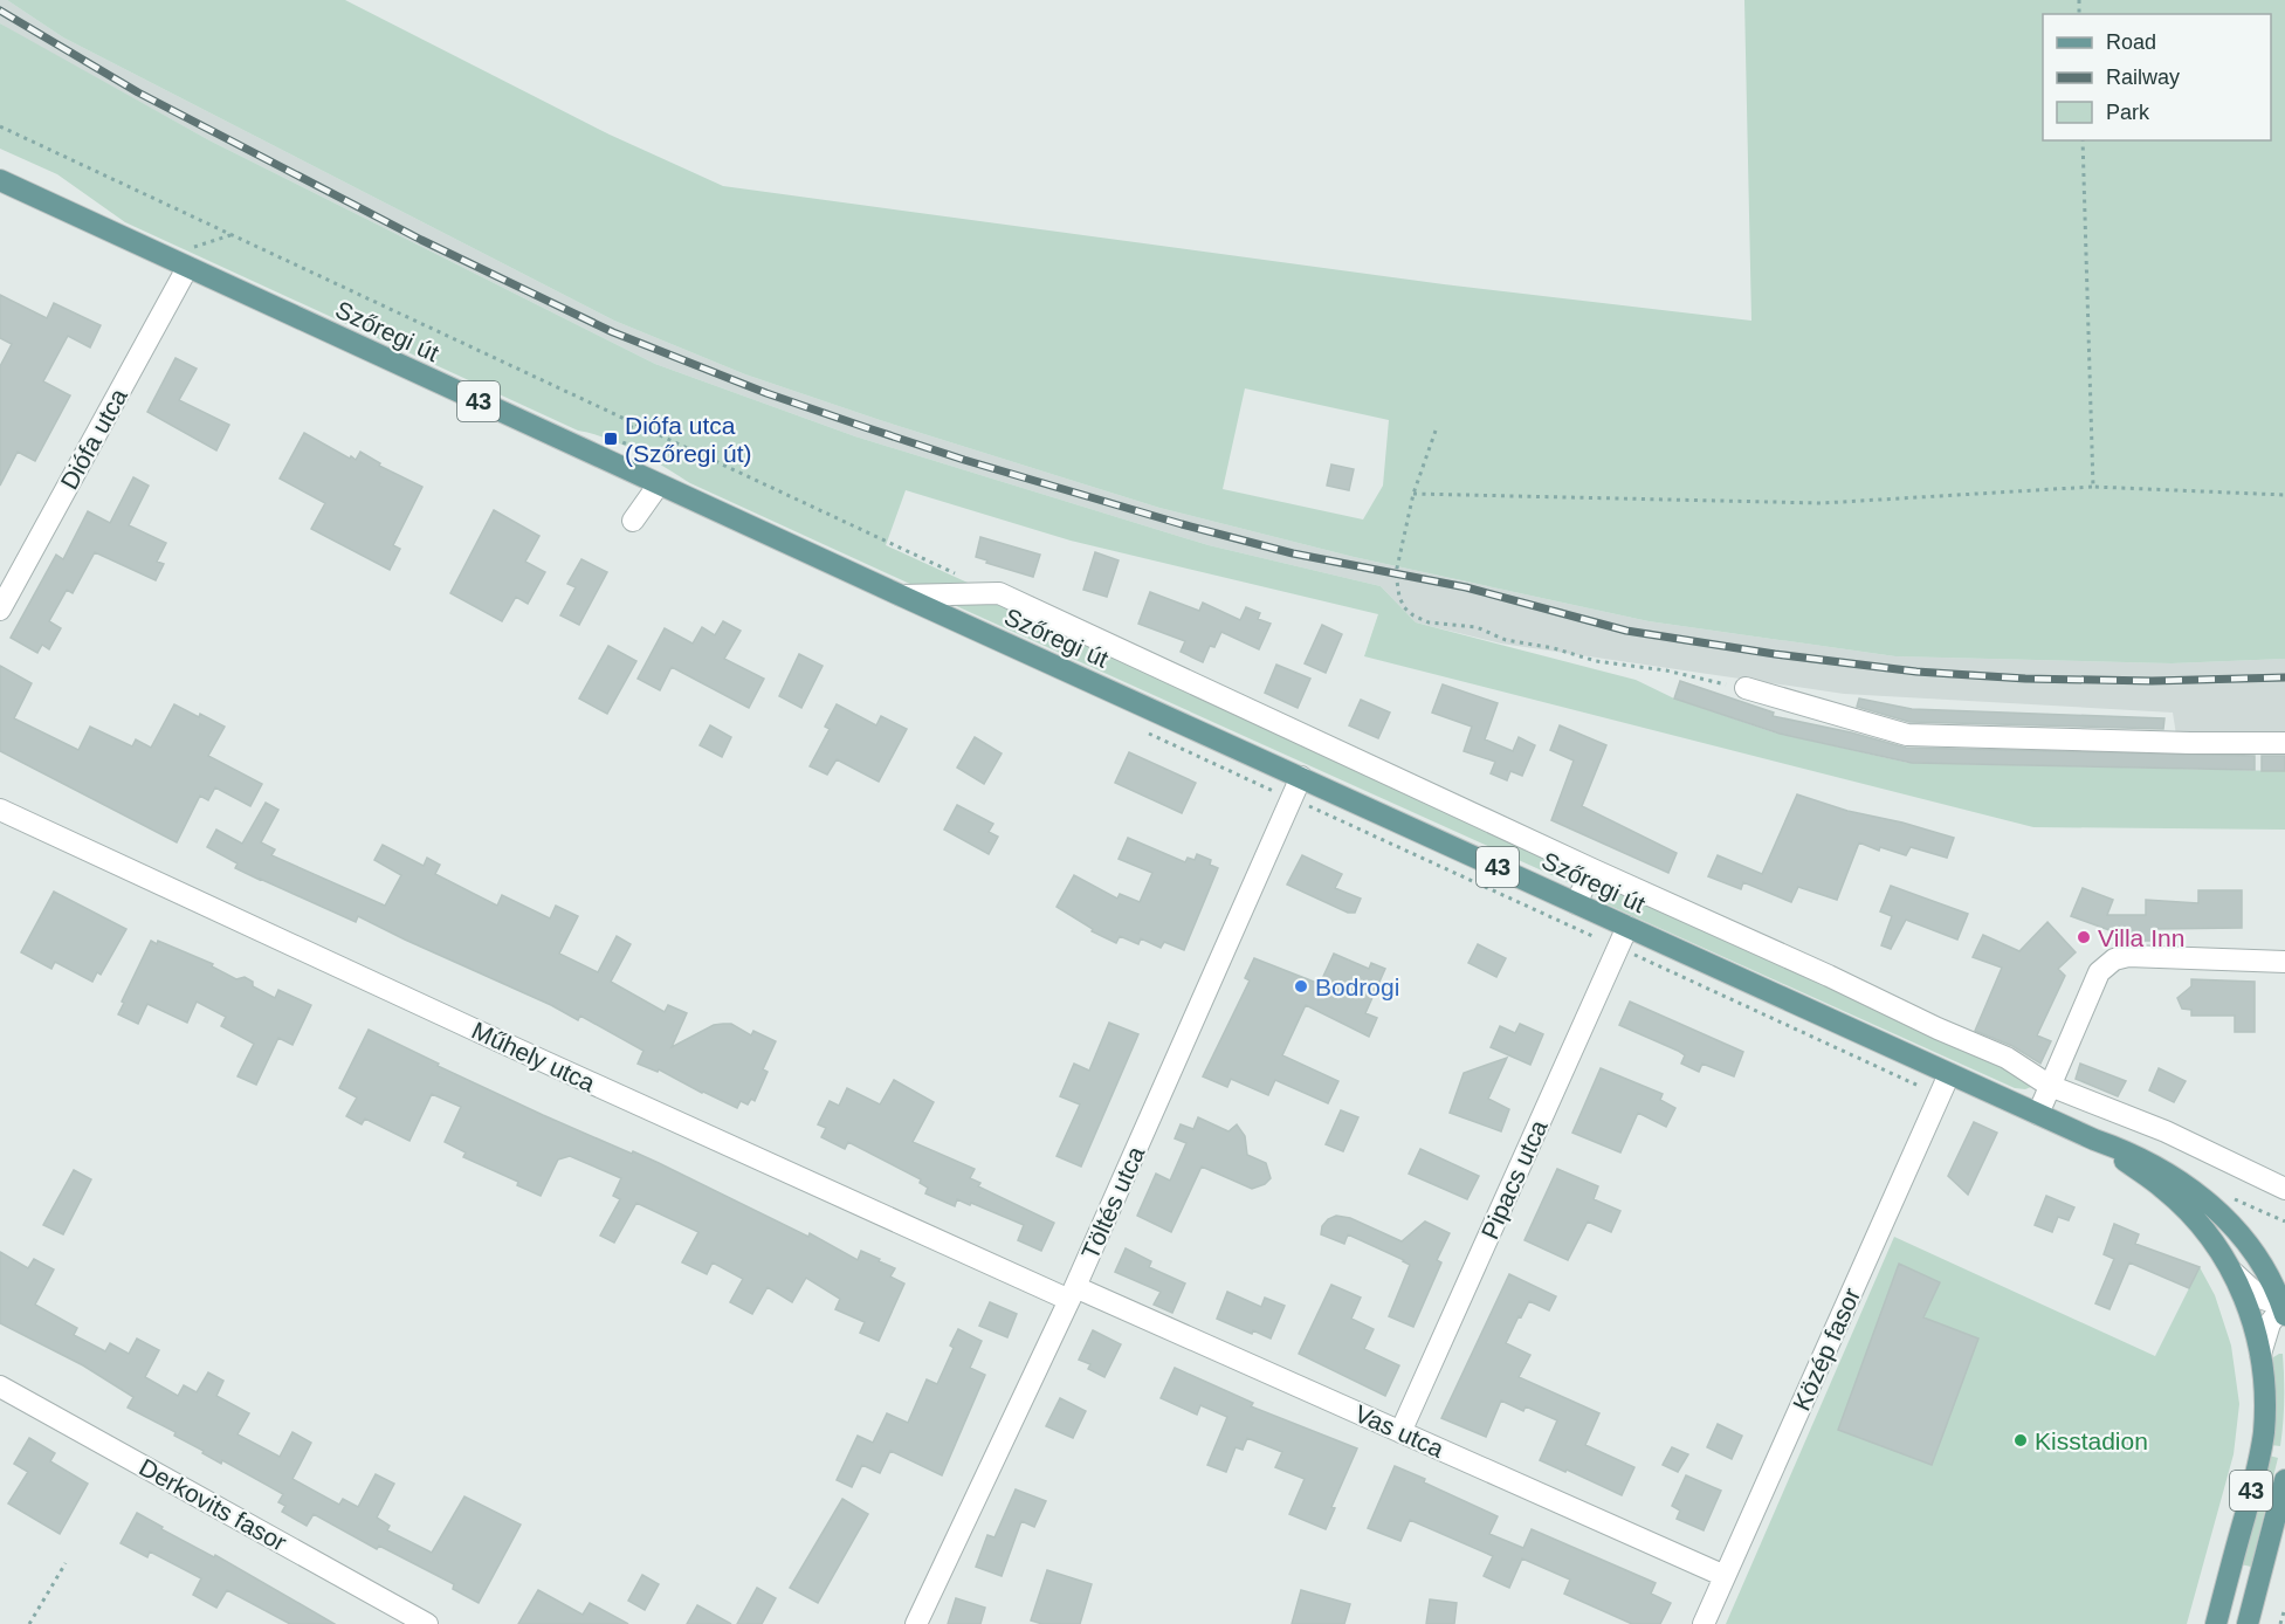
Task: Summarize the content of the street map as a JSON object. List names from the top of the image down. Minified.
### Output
{"streets":{"main road":["Szőregi út","43"],"street":["Diófa utca","Műhely utca","Pipacs utca","Töltés utca","Közép fasor","Vas utca","Derkovits fasor"]},"crossings":[["Szőregi út","43"],["Szőregi út","Diófa utca"],["Szőregi út","Pipacs utca"],["Szőregi út","Töltés utca"],["Szőregi út","Közép fasor"],["Műhely utca","Töltés utca"],["Műhely utca","Vas utca"],["Pipacs utca","Vas utca"],["Töltés utca","Vas utca"],["Közép fasor","Vas utca"]],"places":{"transit":["Diófa utca (Szőregi út)"],"other":["Villa Inn","Bodrogi","Kisstadion"]},"legend":["Road","Railway","Park"]}
